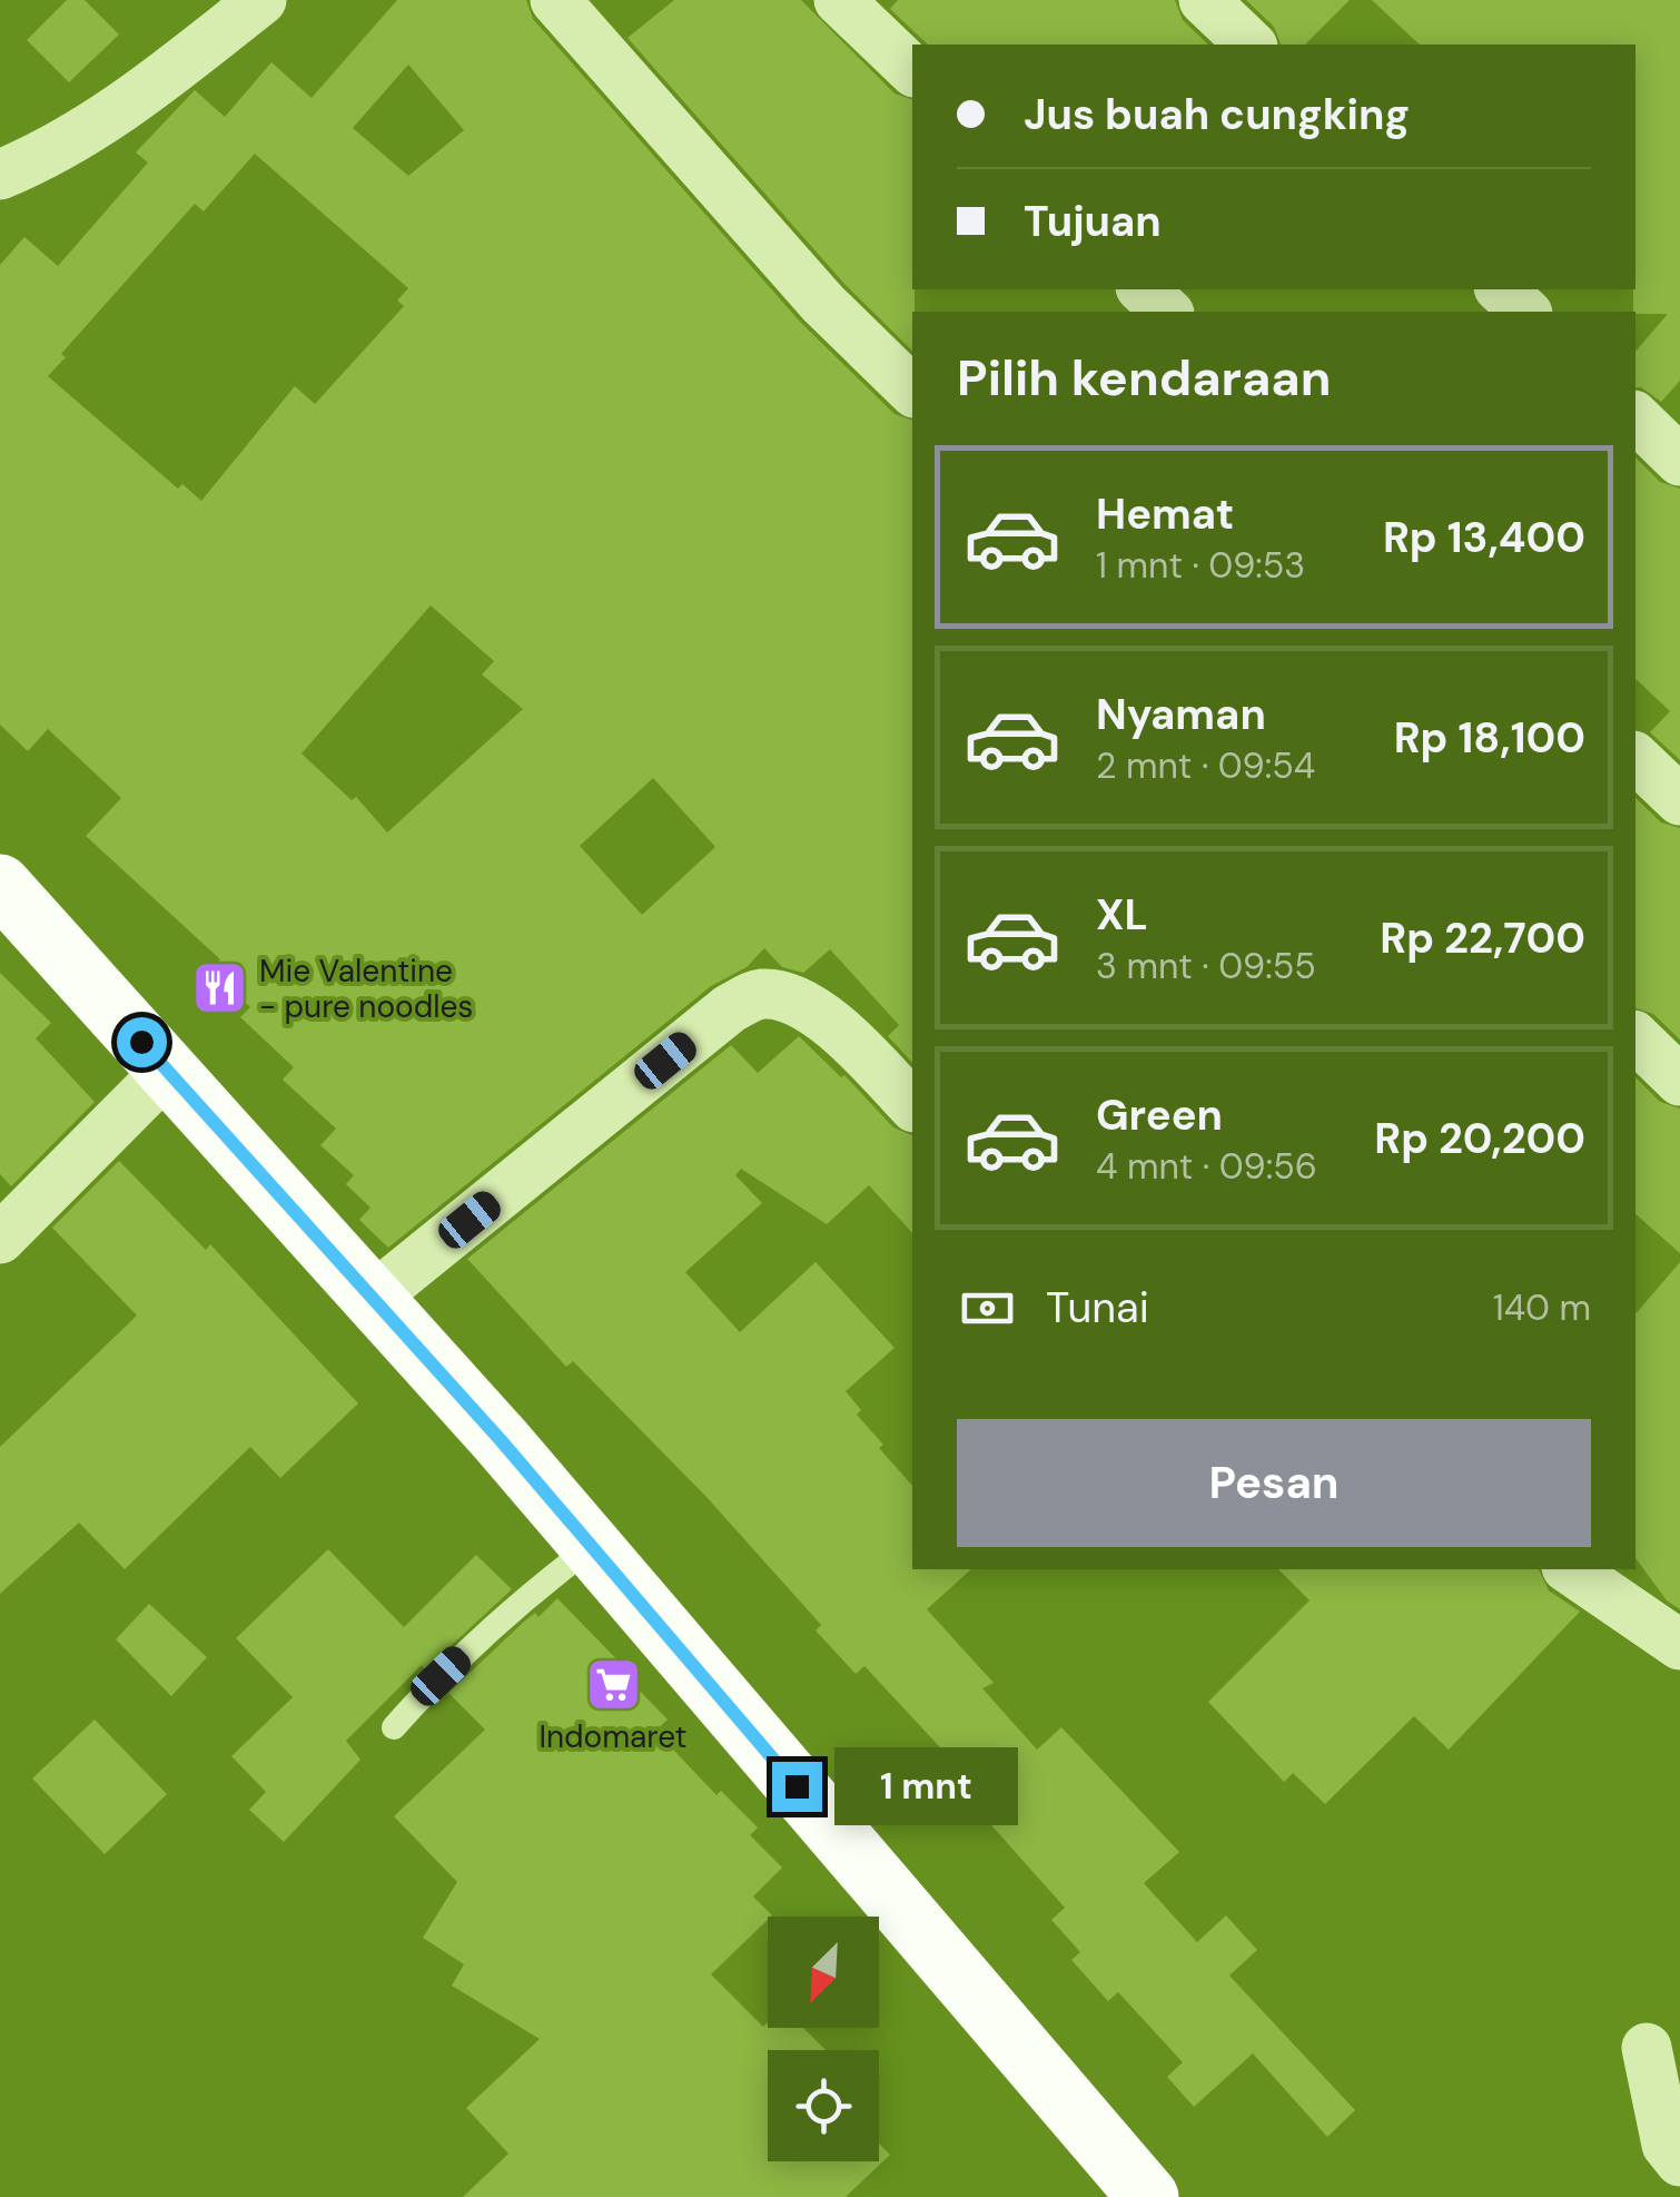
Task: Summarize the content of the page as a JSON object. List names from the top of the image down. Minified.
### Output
{"places":{"restaurant":["Mie Valentine - pure noodles"],"supermarket":["Indomaret"]},"north":"bottom left","page":{"banner":["Jus buah cungking","Tujuan"],"heading":"Pilih kendaraan","list":[{"name":"Hemat","note":"1 mnt · 09:53","value":"Rp 13,400"},{"name":"Nyaman","note":"2 mnt · 09:54","value":"Rp 18,100"},{"name":"XL","note":"3 mnt · 09:55","value":"Rp 22,700"},{"name":"Green","note":"4 mnt · 09:56","value":"Rp 20,200"}],"pay":["Tunai","140 m"],"buttons":"Pesan","bubble":"1 mnt"}}
